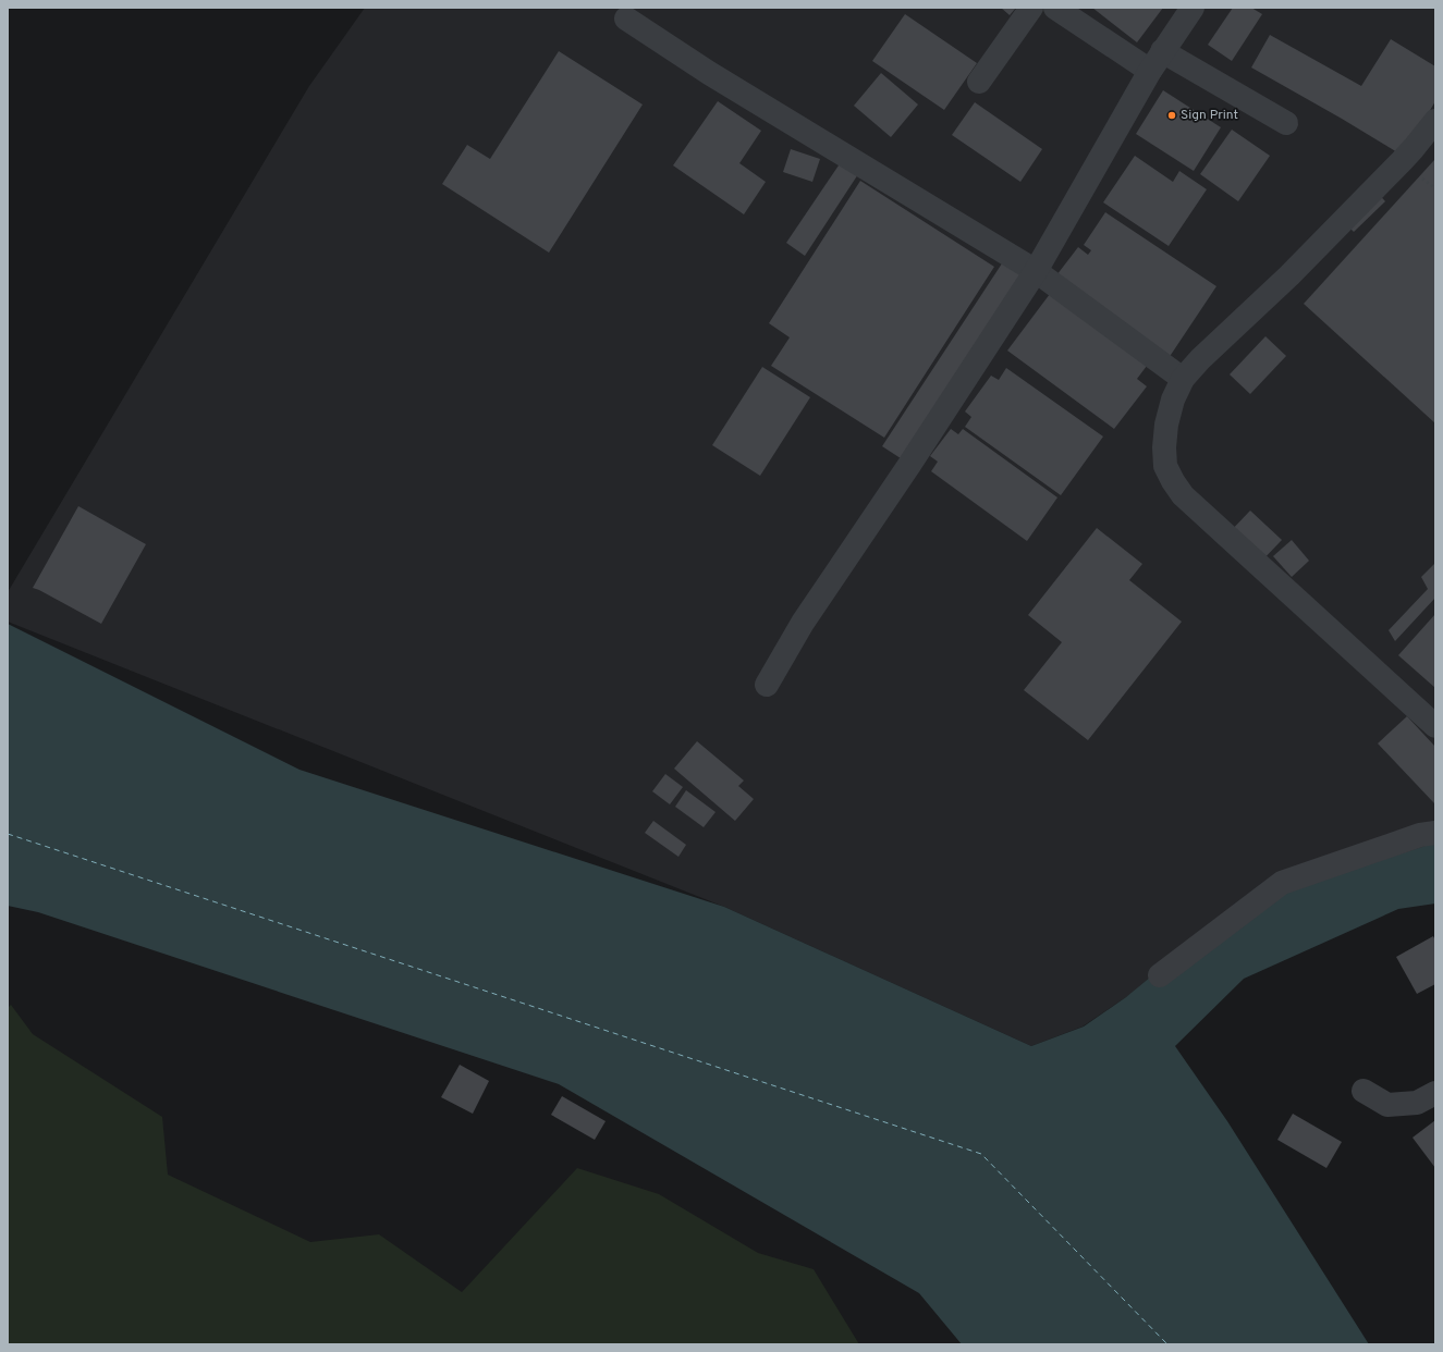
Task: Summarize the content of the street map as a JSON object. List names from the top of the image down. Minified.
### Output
{"places":["Sign Print"]}
